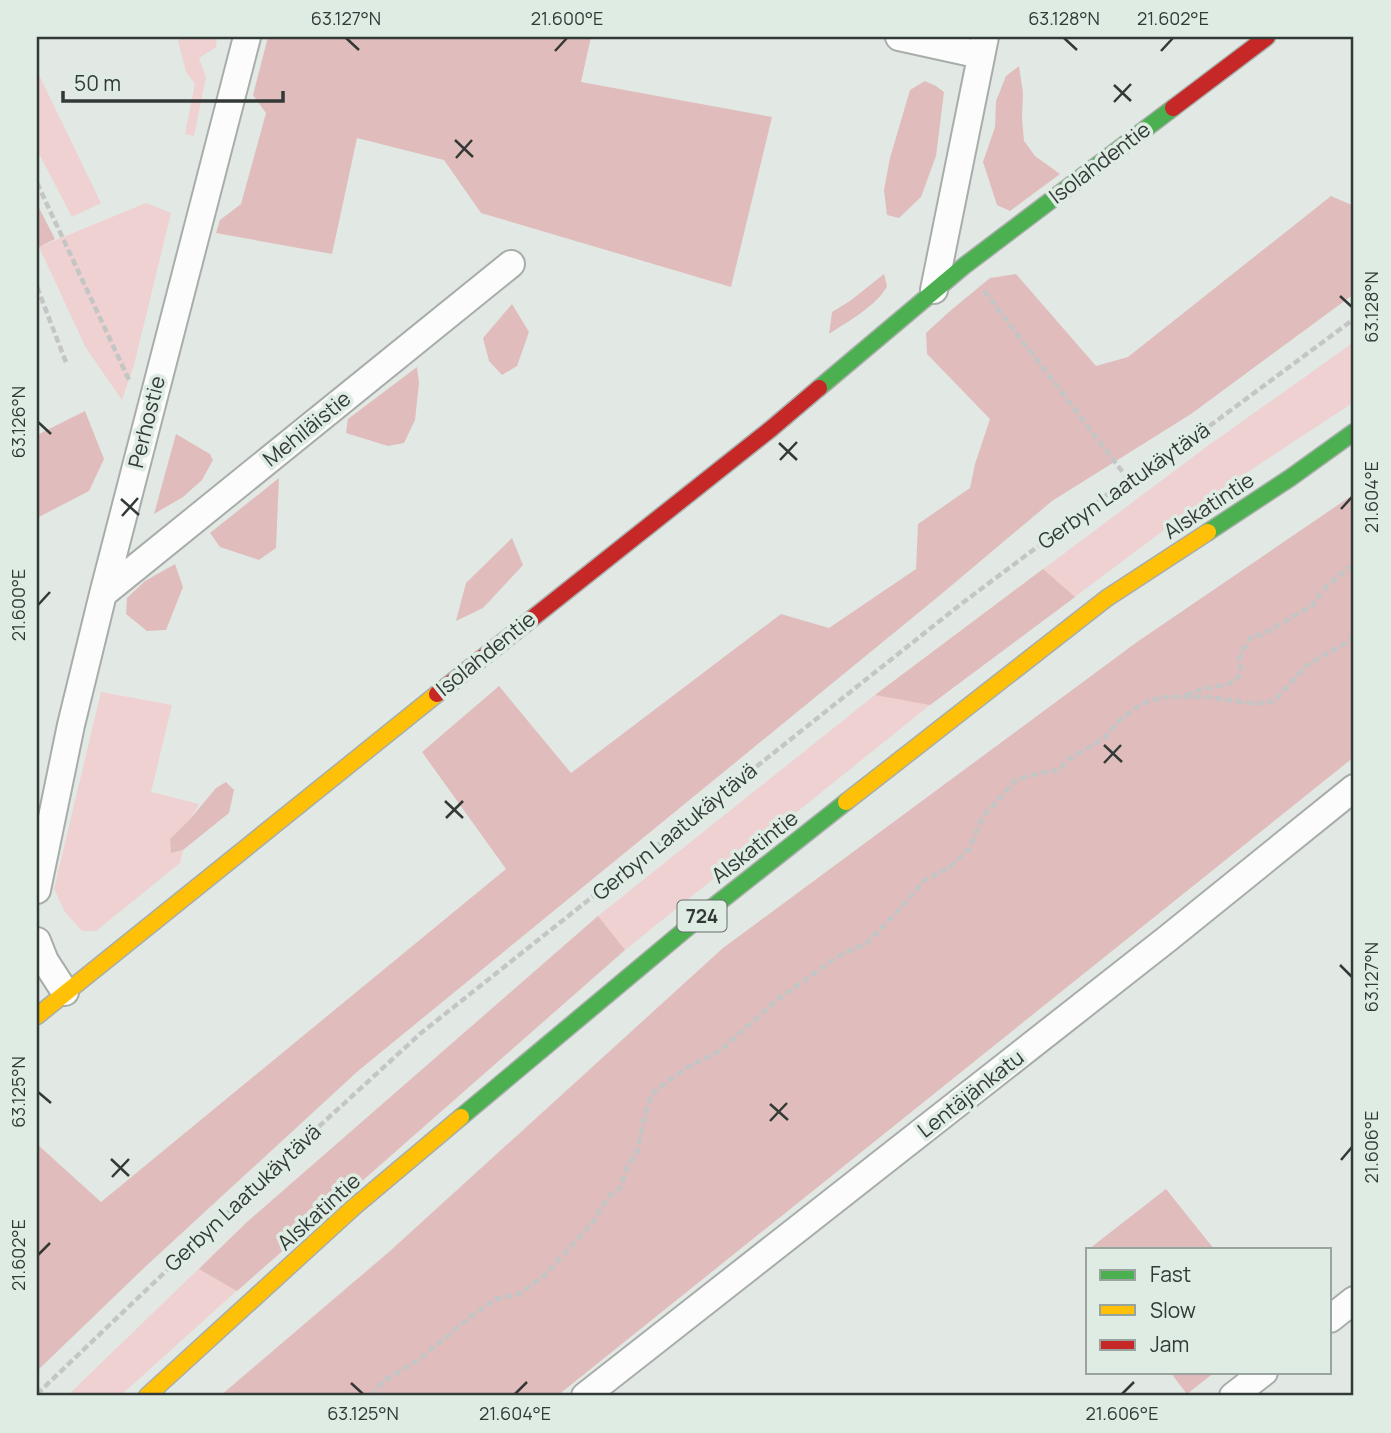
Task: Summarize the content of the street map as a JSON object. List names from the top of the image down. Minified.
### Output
{"streets":{"main road":["Isolahdentie","Alskatintie","724"],"street":["Perhostie","Mehiläistie","Lentäjänkatu"],"path":["Gerbyn Laatukäytävä"]},"crossings":[["Perhostie","Mehiläistie"]],"legend":["Fast","Slow","Jam"],"scale_bar":"50 m","coordinates":["63.127°N","21.600°E","63.128°N","21.602°E","63.126°N","21.604°E","63.125°N","21.606°E"]}
